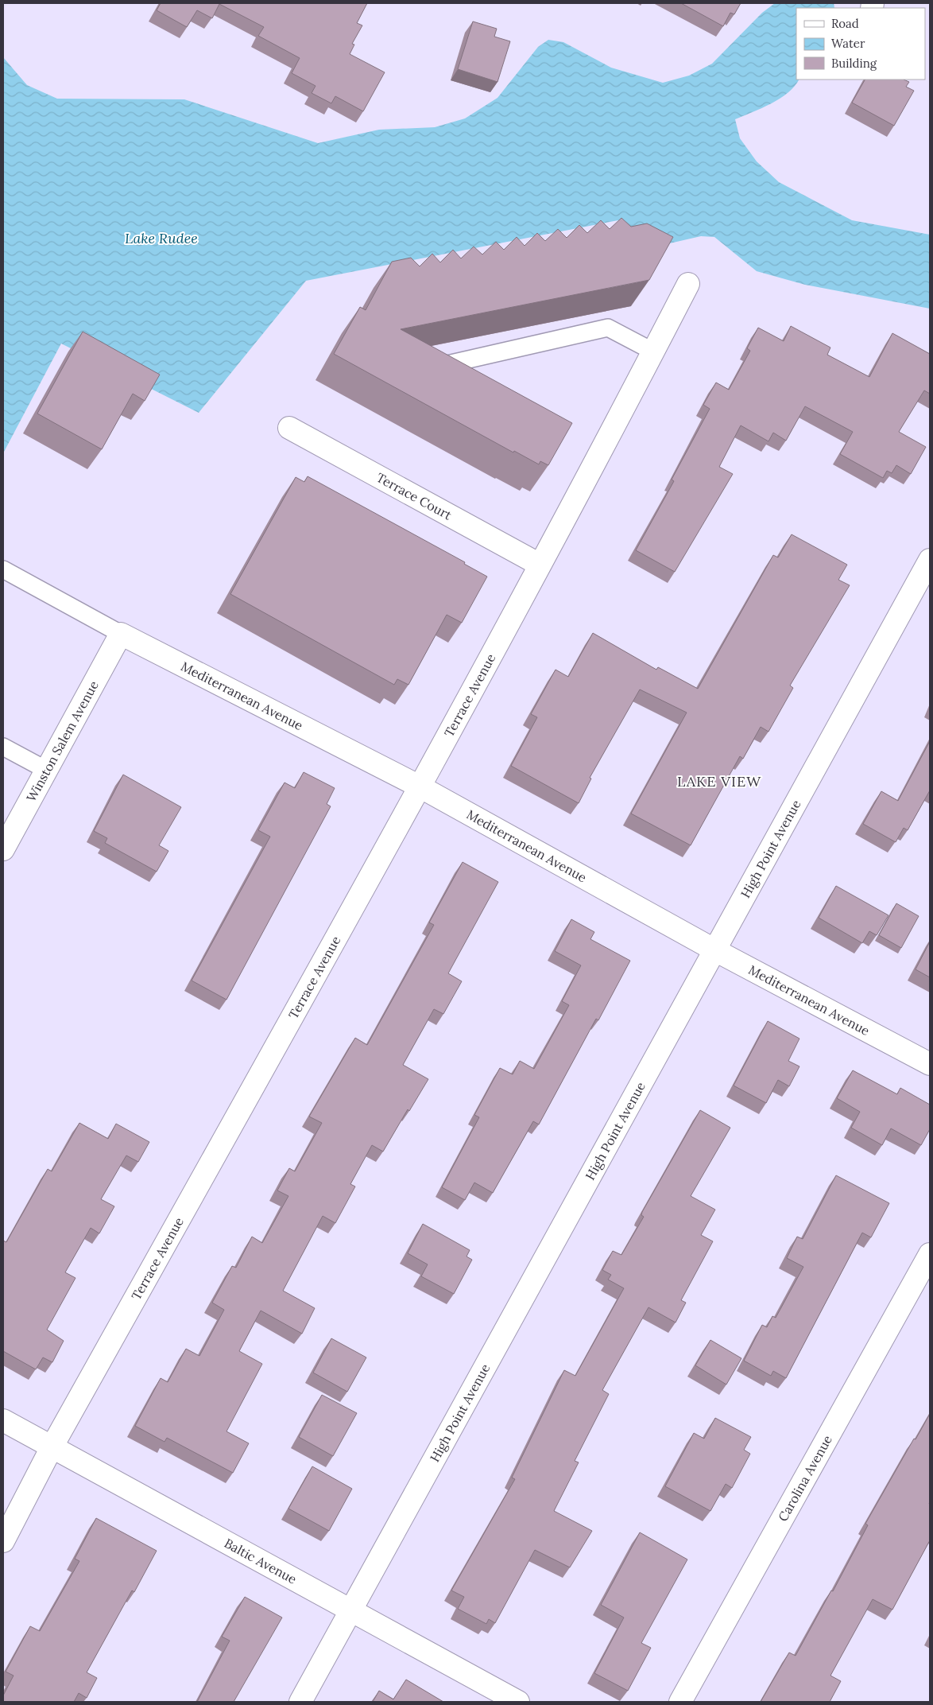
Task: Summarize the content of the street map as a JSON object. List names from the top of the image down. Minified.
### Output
{"streets":{"street":["Terrace Court","Terrace Avenue","Mediterranean Avenue","Winston Salem Avenue","High Point Avenue","Carolina Avenue","Baltic Avenue"]},"crossings":[["Terrace Court","Terrace Avenue"],["Terrace Avenue","Mediterranean Avenue"],["Terrace Avenue","Baltic Avenue"],["Mediterranean Avenue","Winston Salem Avenue"],["Mediterranean Avenue","High Point Avenue"],["High Point Avenue","Baltic Avenue"]],"districts":["LAKE VIEW"],"water":["Lake Rudee"],"legend":["Road","Water","Building"]}
